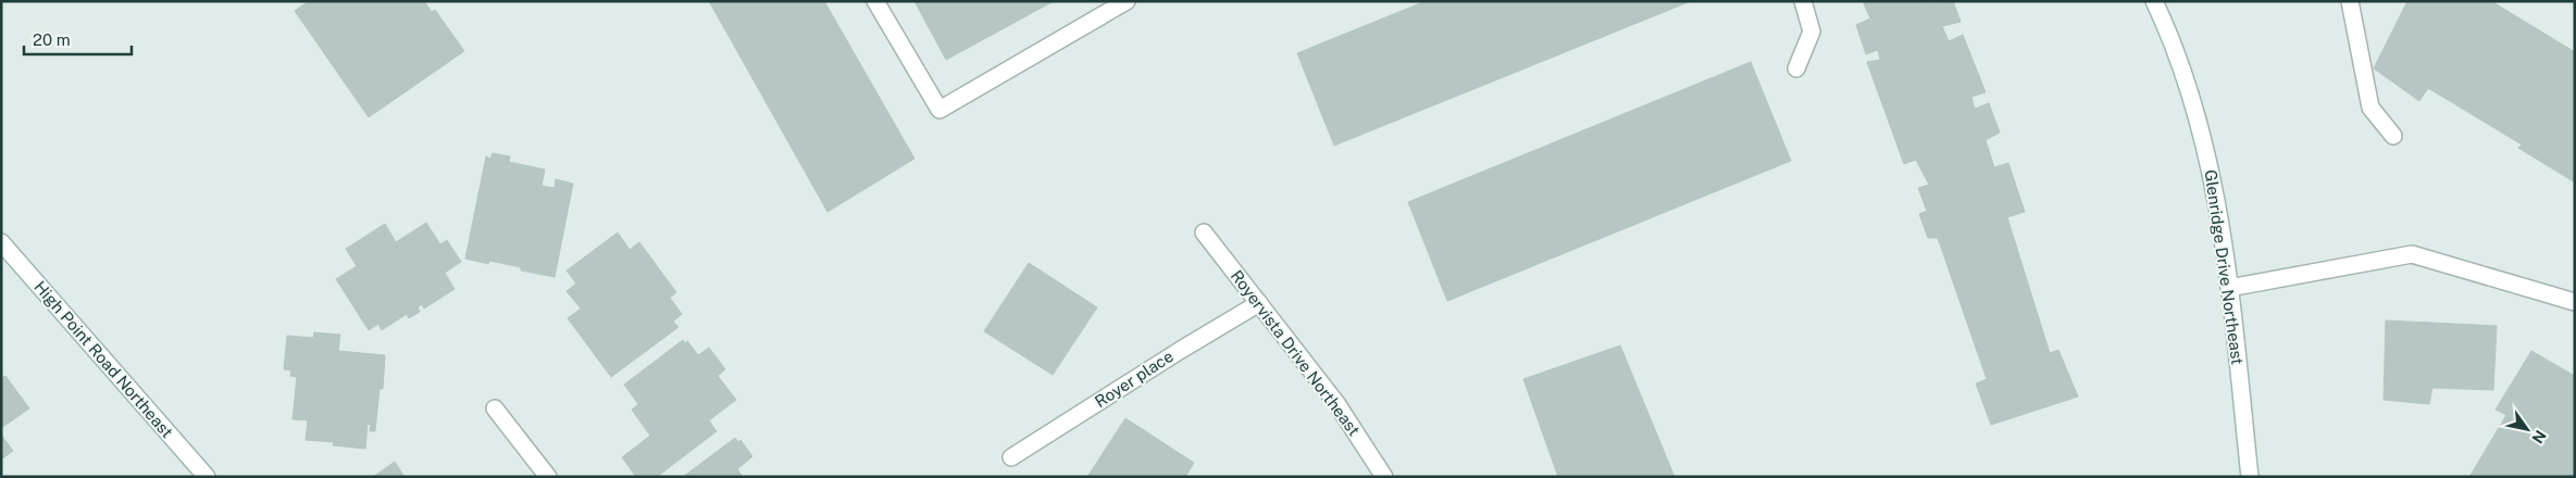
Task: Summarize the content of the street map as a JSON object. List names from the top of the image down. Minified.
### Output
{"streets":{"street":["Glenridge Drive Northeast","Royervista Drive Northeast","High Point Road Northeast","Royer place"]},"crossings":[["Royervista Drive Northeast","Royer place"]],"scale_bar":"20 m","north":"bottom right"}
